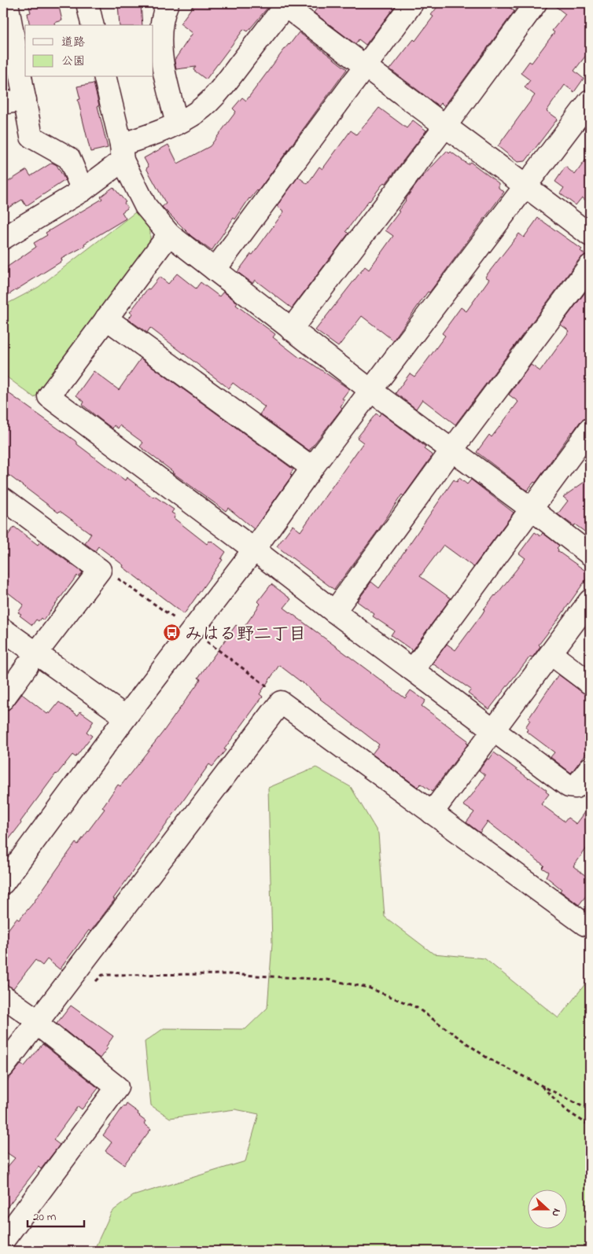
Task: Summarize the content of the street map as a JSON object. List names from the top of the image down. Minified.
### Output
{"places":{"bus stop":["みはる野二丁目"]},"legend":["道路","公園"],"scale_bar":"20 m","north":"right"}
